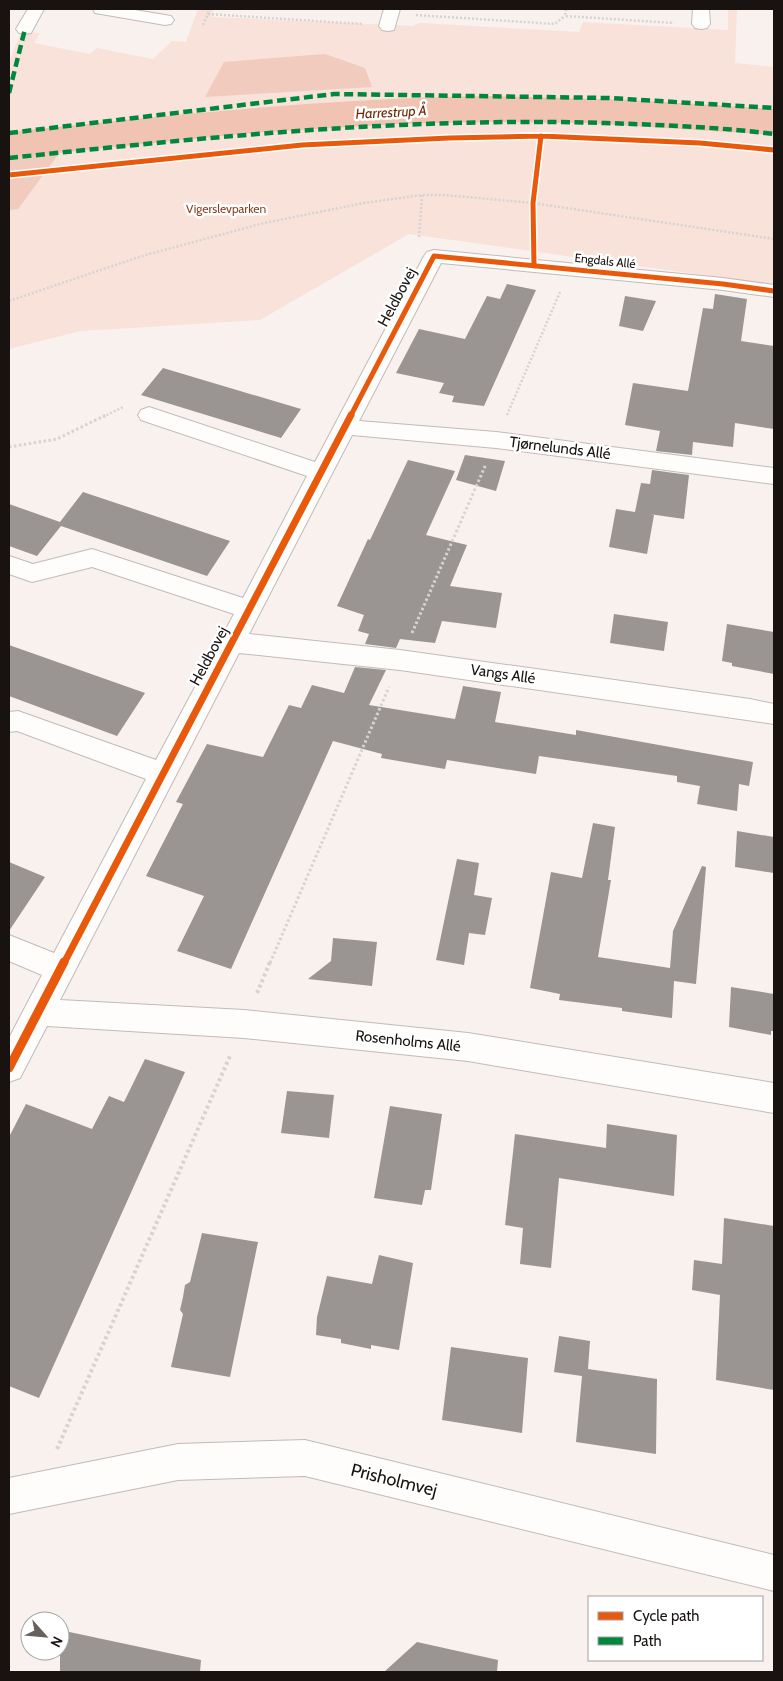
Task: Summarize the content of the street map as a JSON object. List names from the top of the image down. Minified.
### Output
{"streets":{"street":["Engdals Allé","Heldbovej","Tjørnelunds Allé","Vangs Allé","Rosenholms Allé","Prisholmvej"]},"crossings":[["Engdals Allé","Heldbovej"],["Heldbovej","Tjørnelunds Allé"],["Heldbovej","Vangs Allé"],["Heldbovej","Rosenholms Allé"]],"water":["Harrestrup Å"],"parks":["Vigerslevparken"],"legend":["Cycle path","Path"],"north":"bottom right"}
